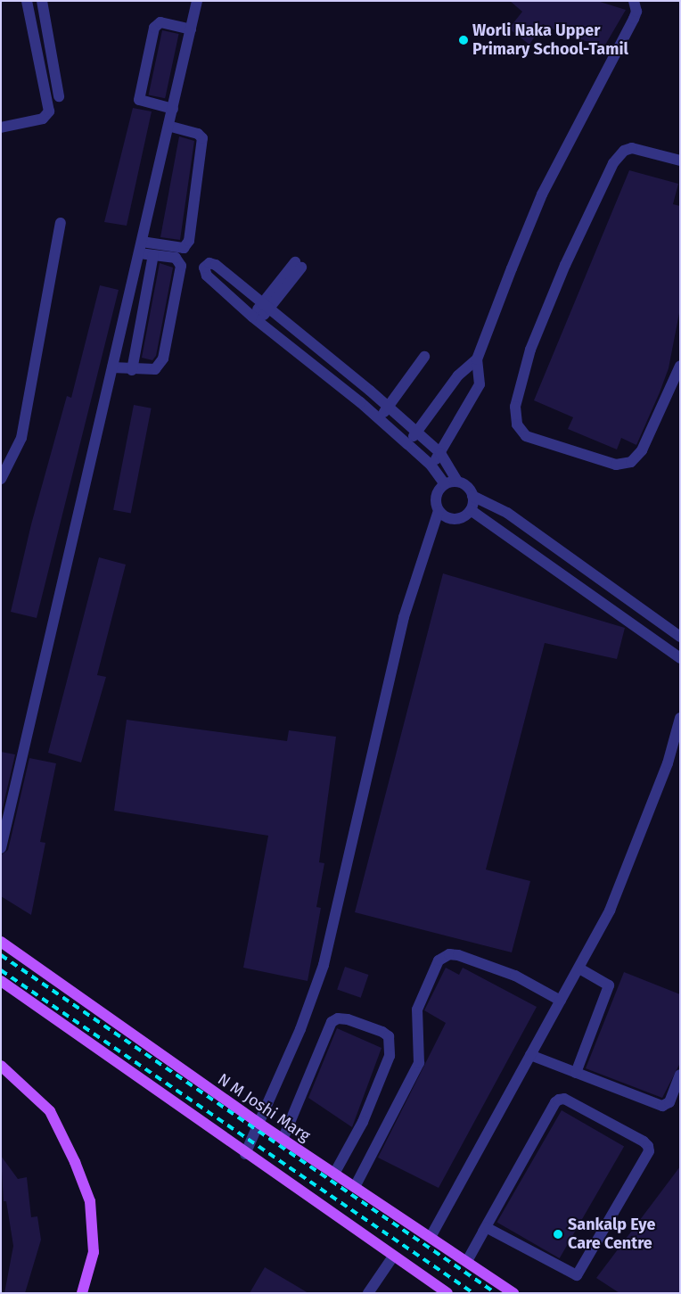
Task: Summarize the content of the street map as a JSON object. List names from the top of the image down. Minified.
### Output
{"streets":{"main road":["N M Joshi Marg"]},"places":["Worli Naka Upper Primary School-Tamil","Sankalp Eye Care Centre"]}
